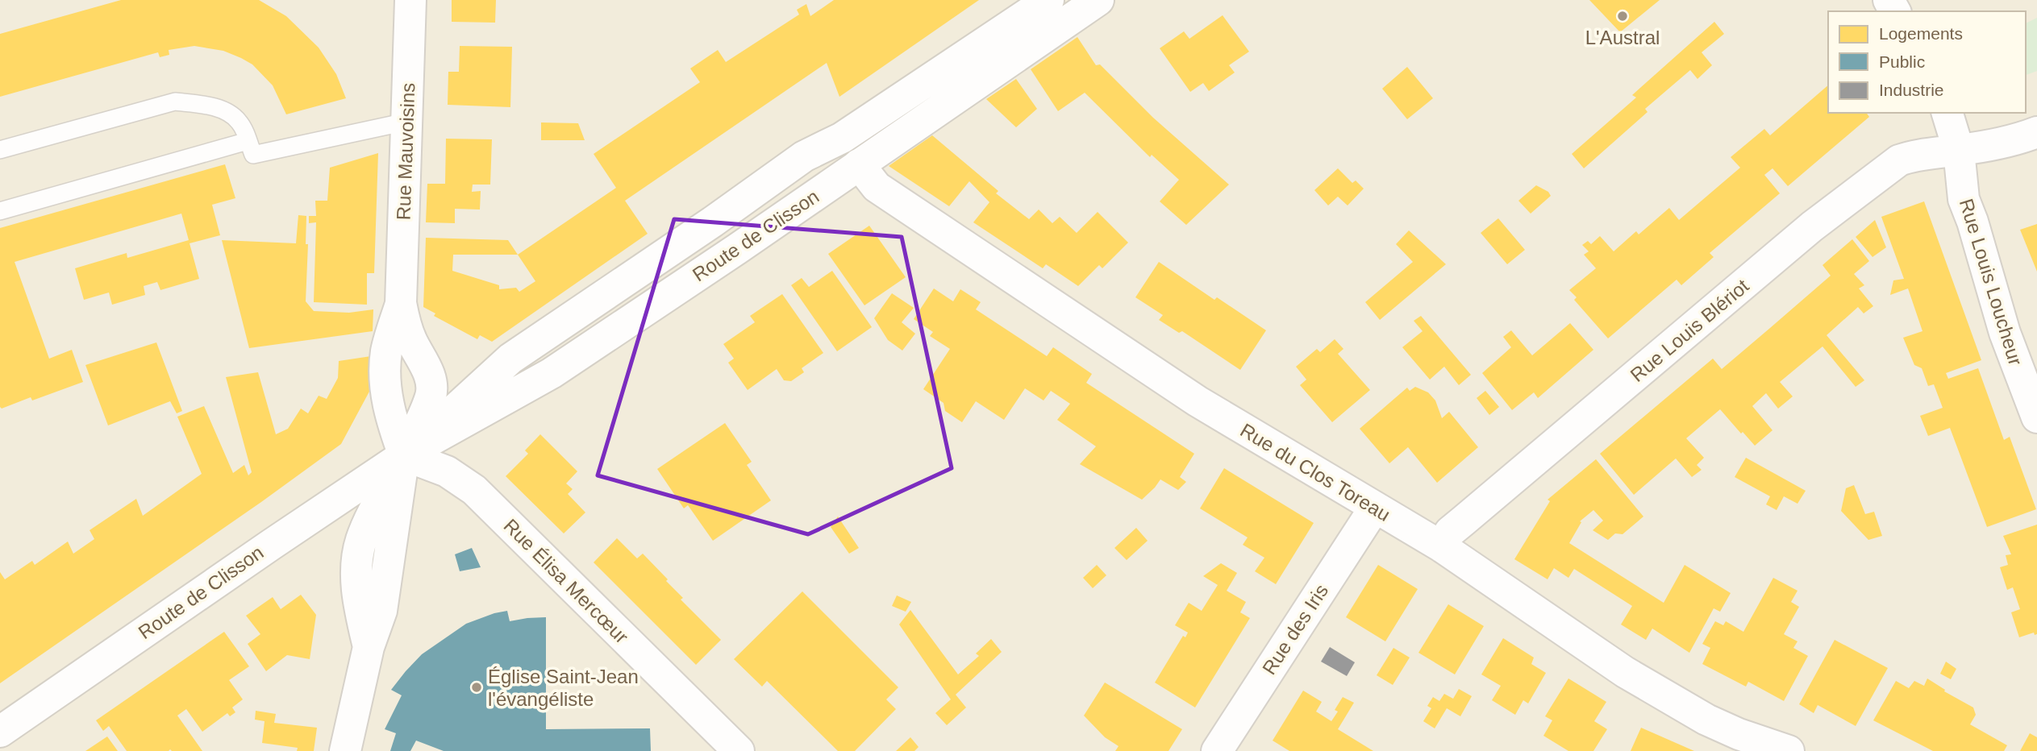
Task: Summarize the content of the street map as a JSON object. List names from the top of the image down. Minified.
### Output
{"streets":{"street":["Rue Mauvoisins","Route de Clisson","Rue Louis Loucheur","Rue Louis Blériot","Rue du Clos Toreau","Rue Élisa Mercœur","Rue des Iris"]},"crossings":[["Rue Mauvoisins","Route de Clisson"],["Rue Mauvoisins","Rue Élisa Mercœur"],["Route de Clisson","Rue du Clos Toreau"],["Route de Clisson","Rue Élisa Mercœur"],["Rue Louis Loucheur","Rue Louis Blériot"],["Rue Louis Blériot","Rue du Clos Toreau"],["Rue du Clos Toreau","Rue des Iris"]],"places":["L'Austral","Église Saint-Jean l'évangéliste"],"legend":["Logements","Public","Industrie"]}
